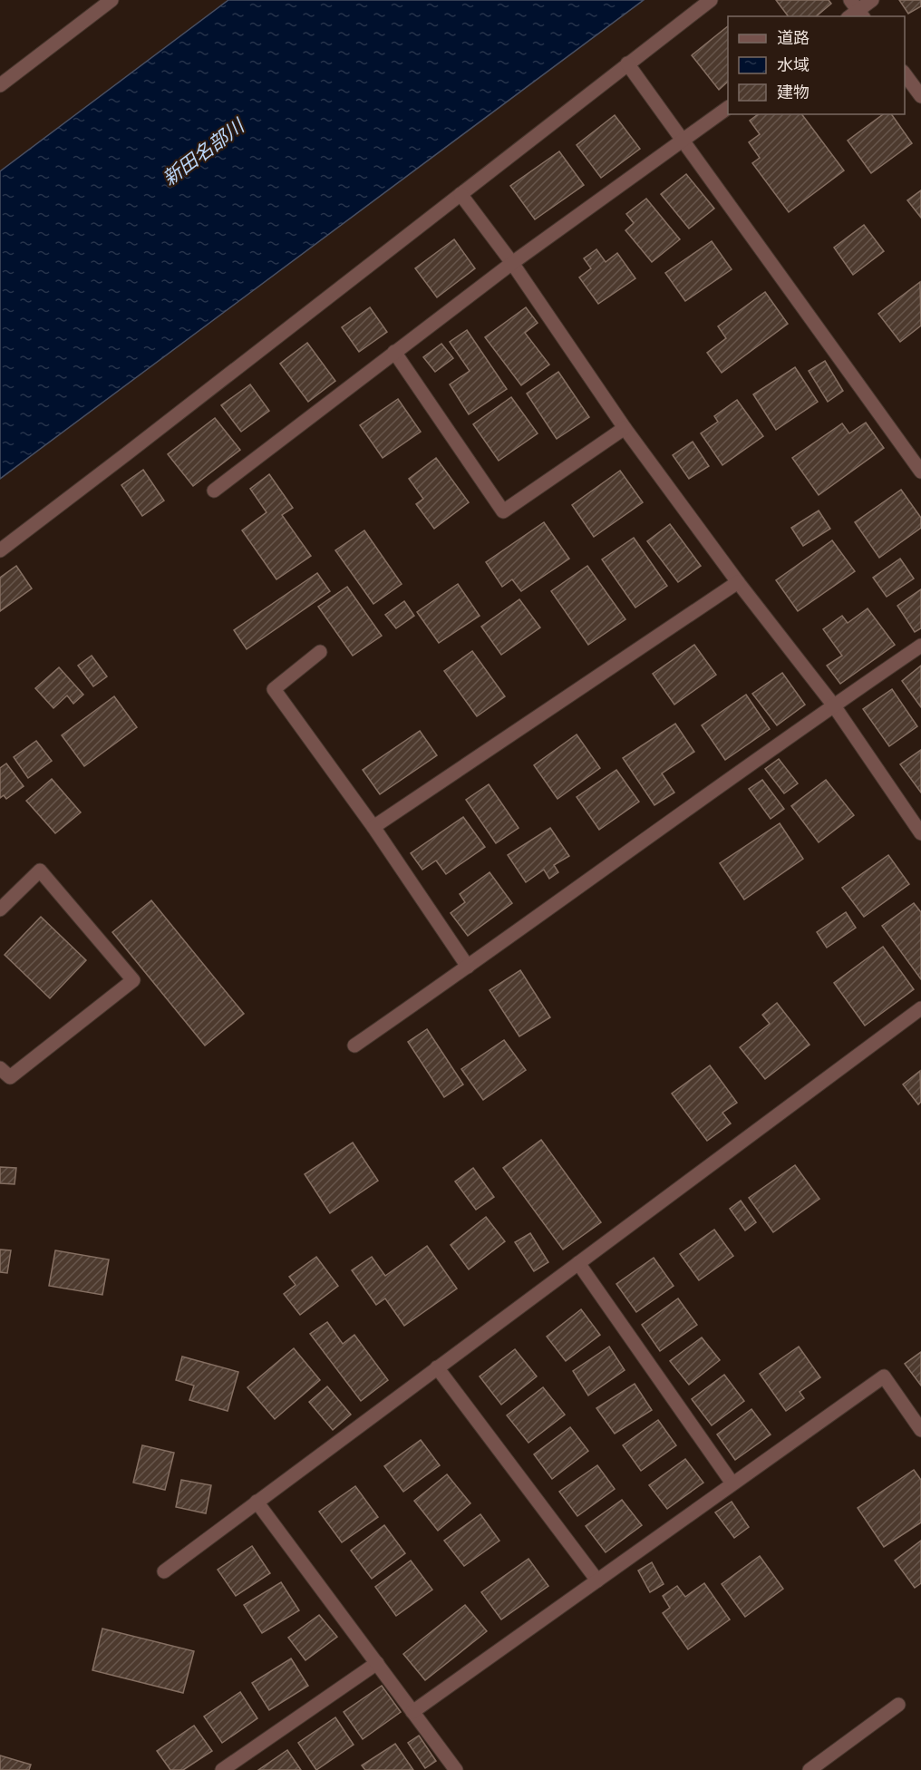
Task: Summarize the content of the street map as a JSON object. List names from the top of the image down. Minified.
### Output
{"water":["新田名部川"],"legend":["道路","水域","建物"]}
